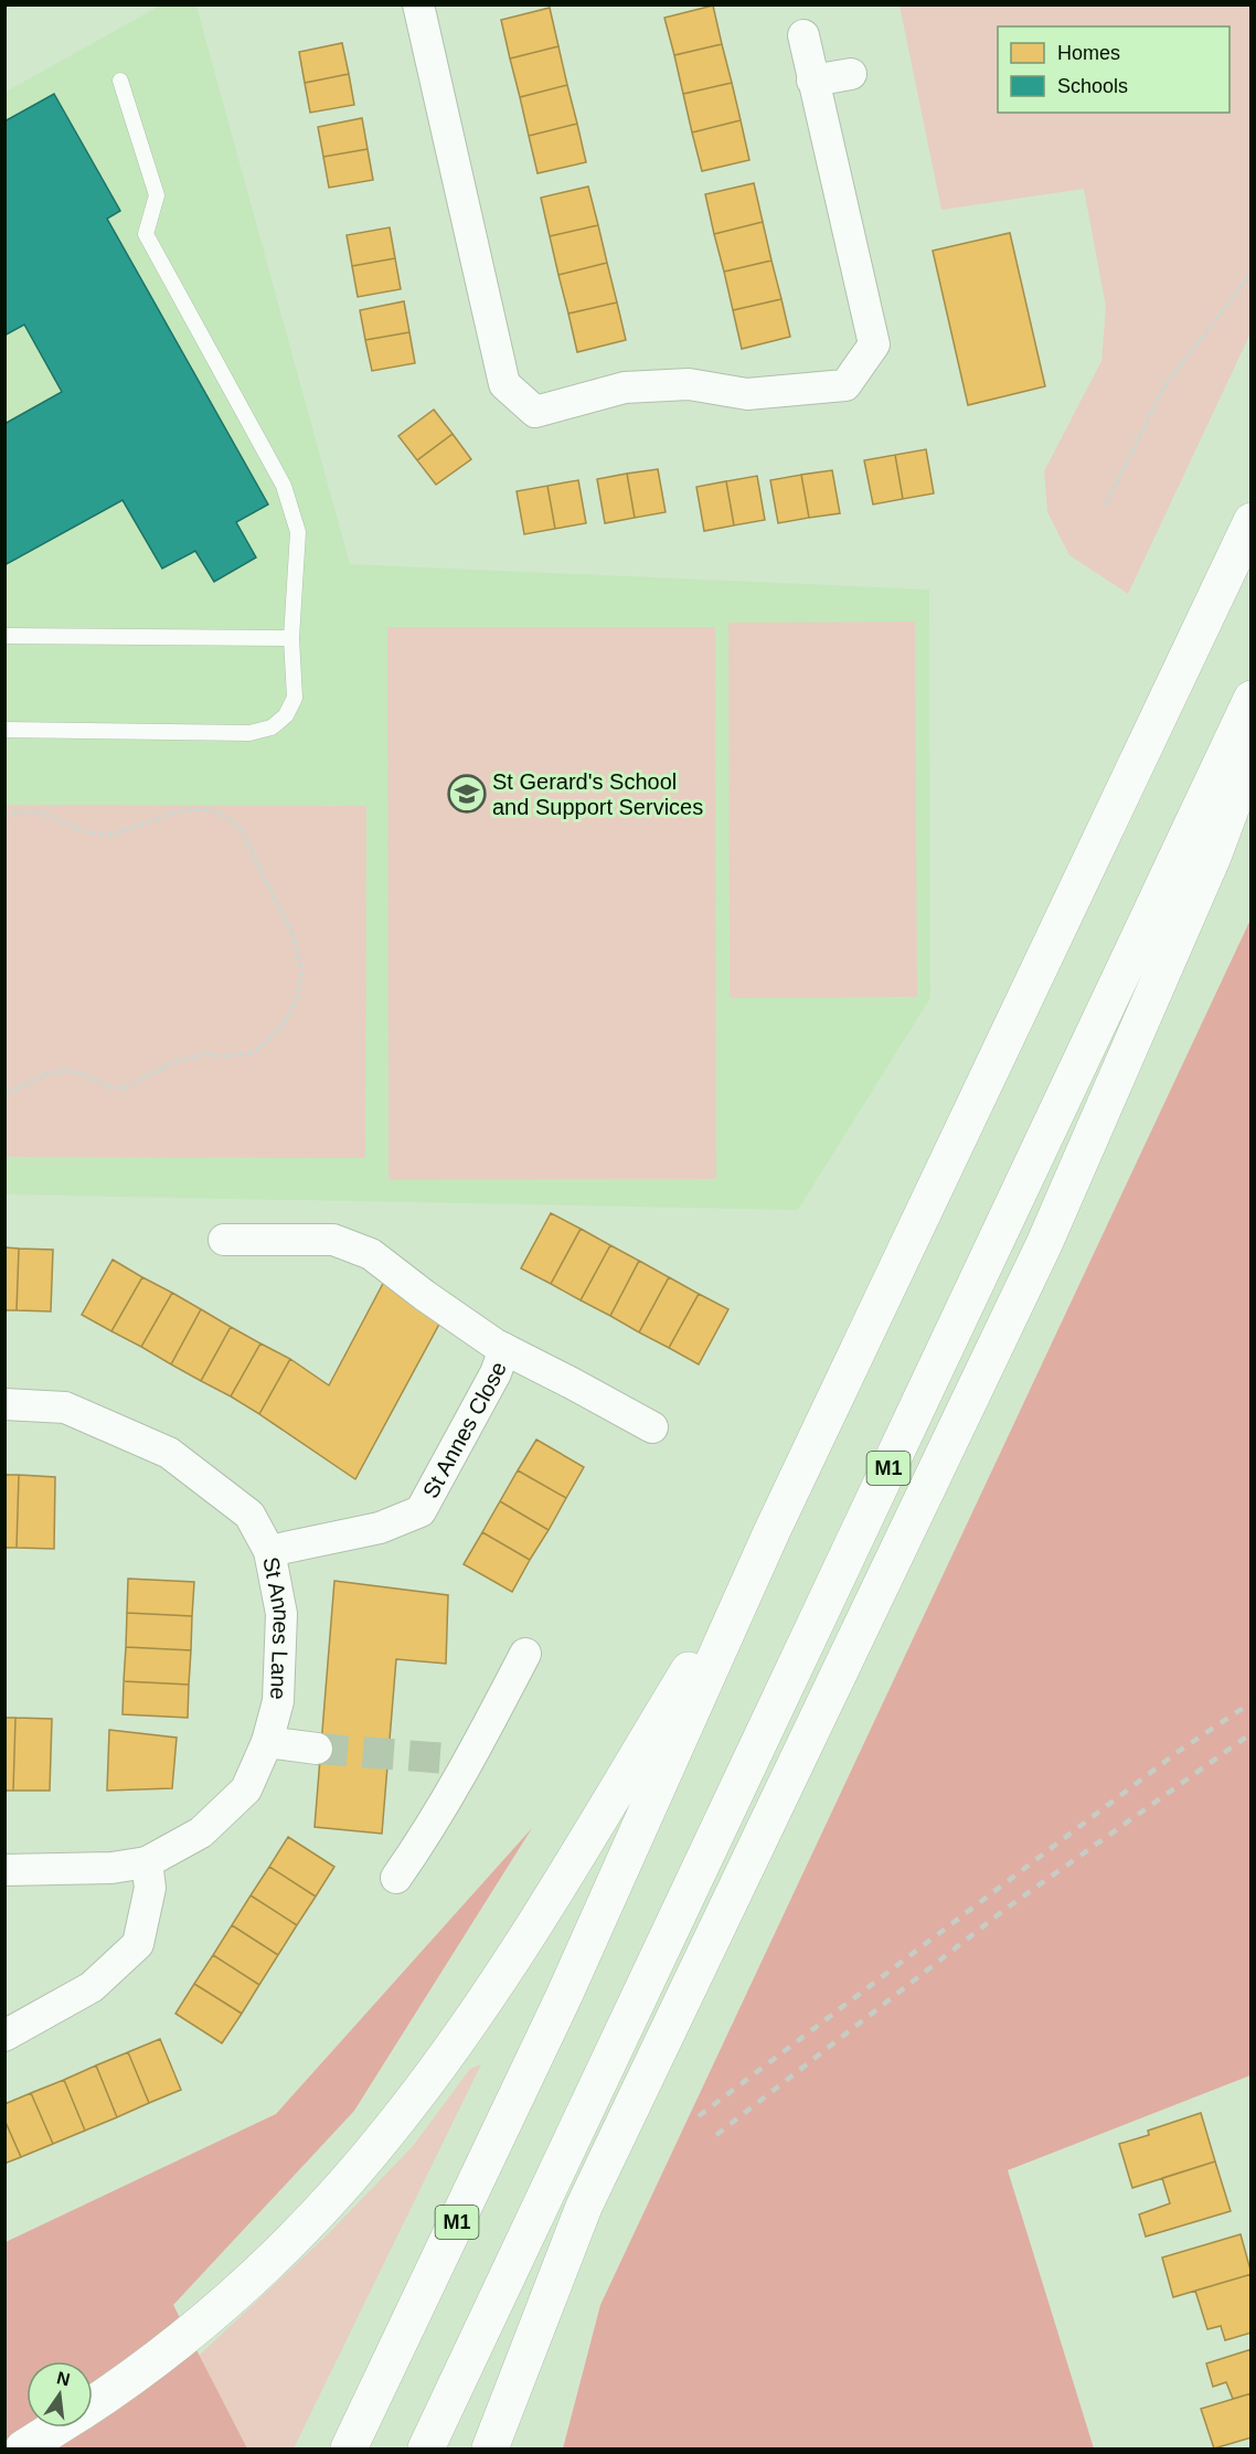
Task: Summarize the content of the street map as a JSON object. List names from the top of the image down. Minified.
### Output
{"streets":{"highway":["M1"],"street":["St Annes Close","St Annes Lane"]},"crossings":[["St Annes Close","St Annes Lane"]],"places":{"school or university":["St Gerard's School and Support Services"]},"legend":["Homes","Schools"],"north":"top"}
